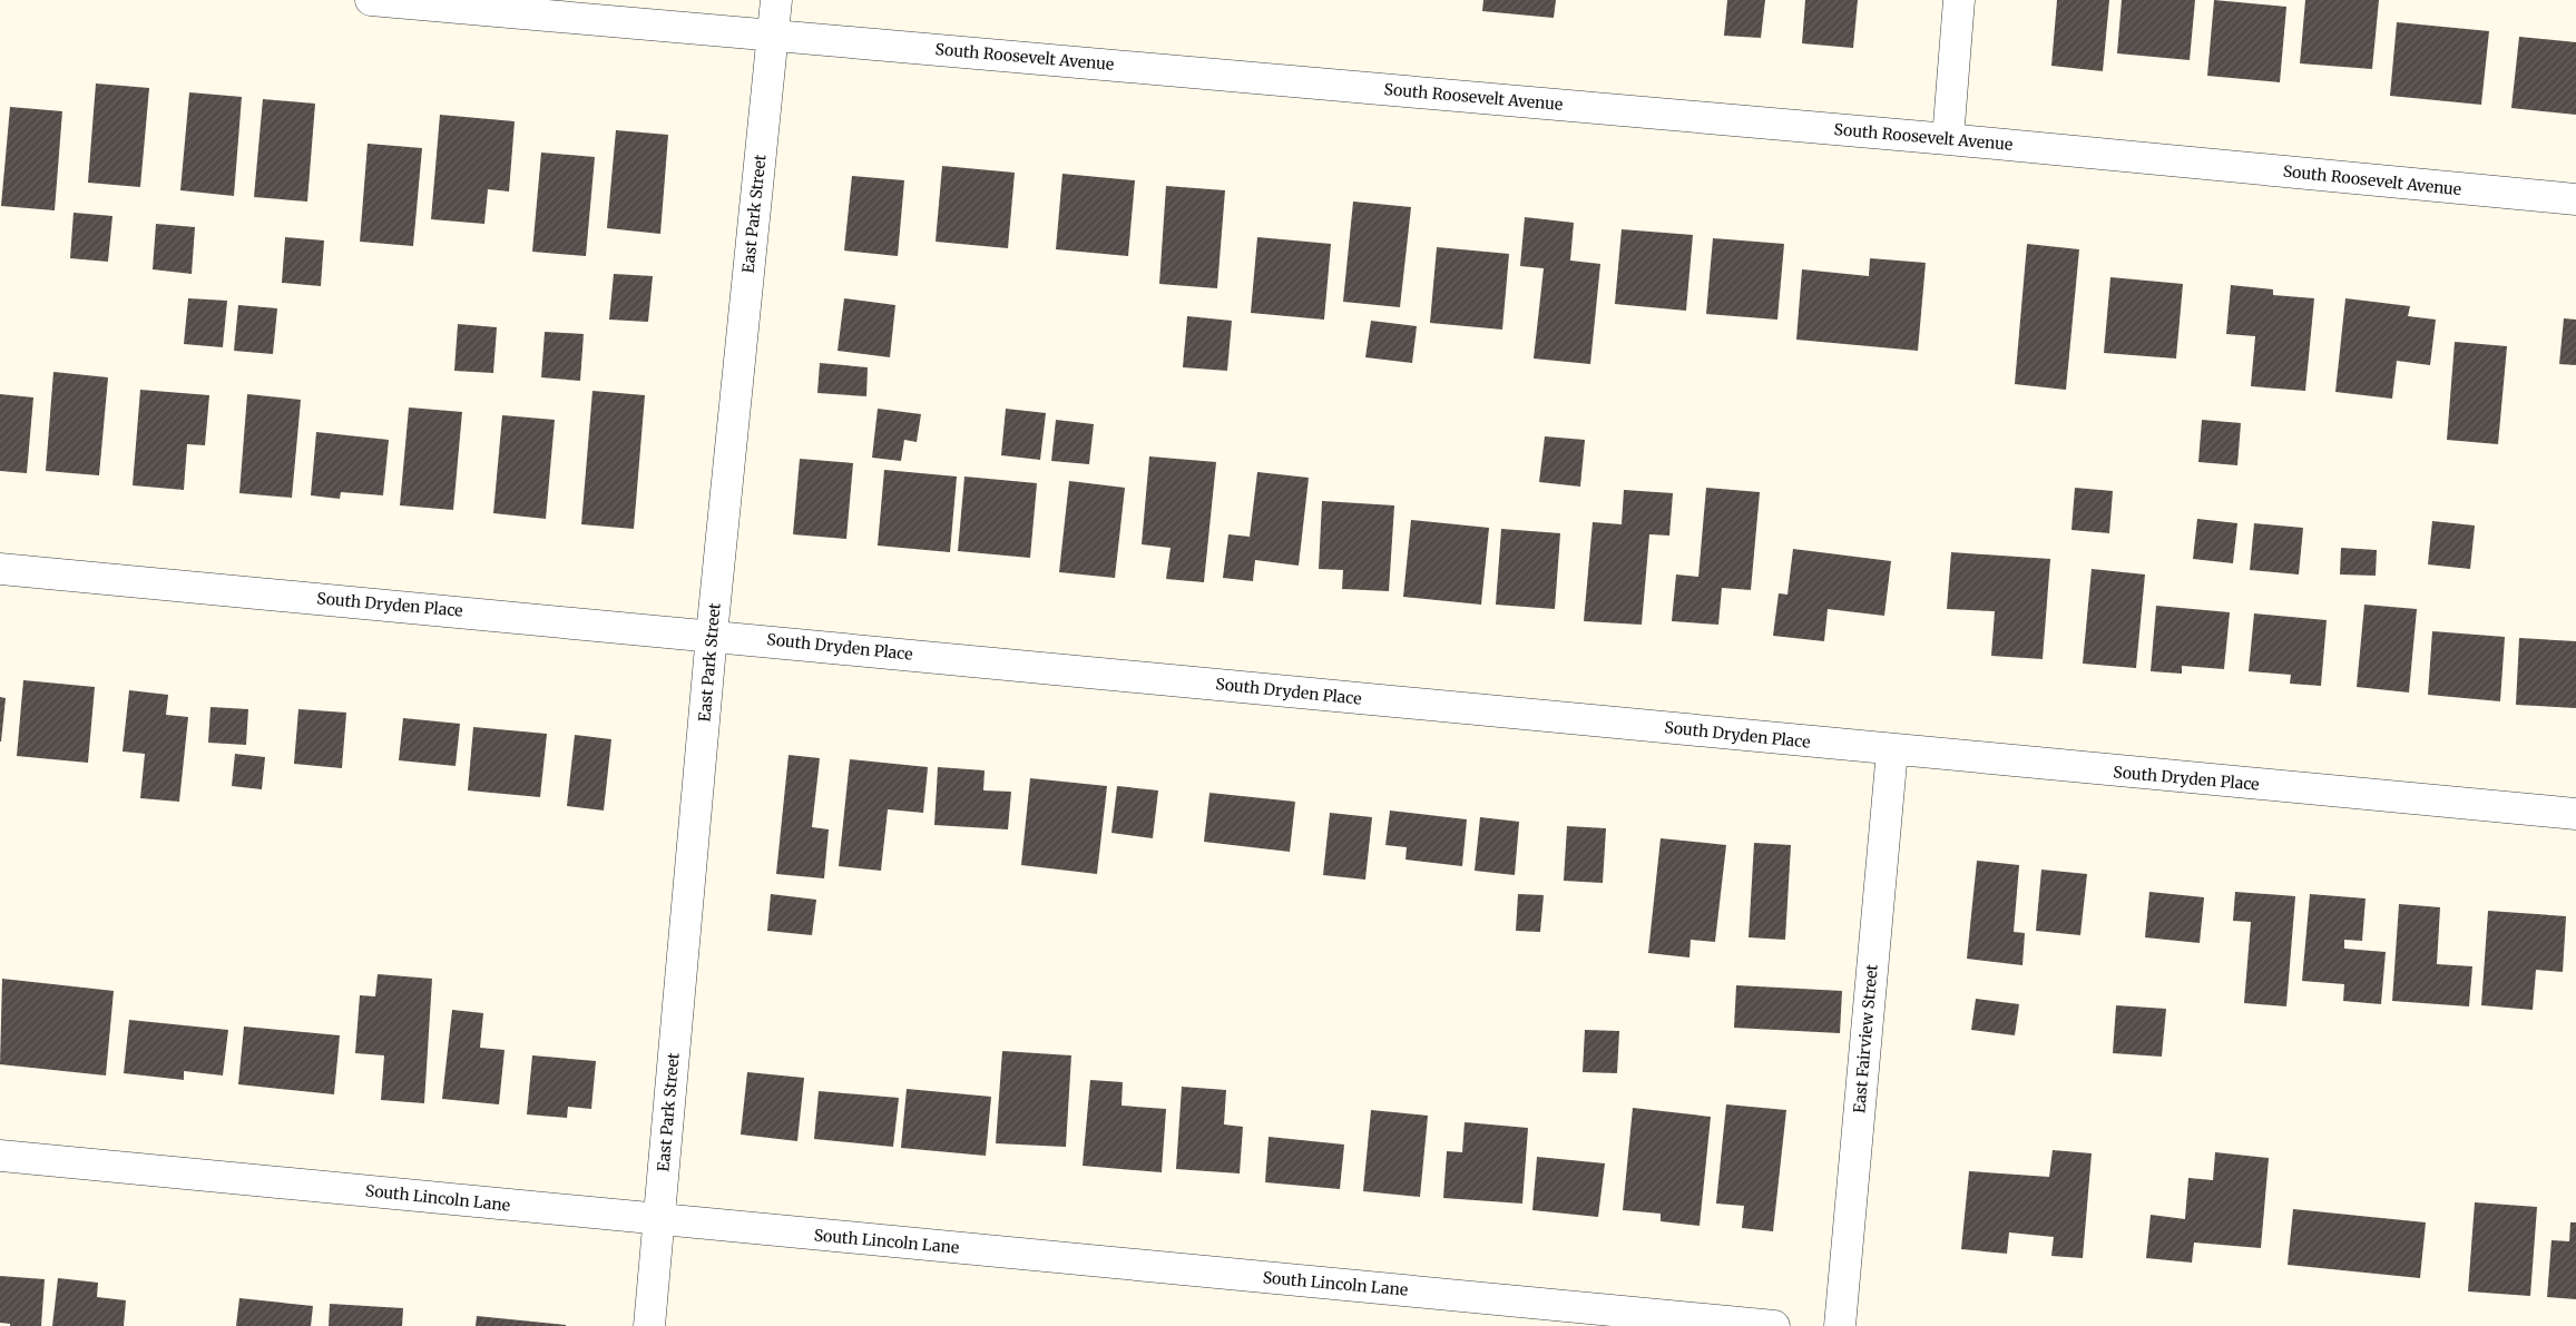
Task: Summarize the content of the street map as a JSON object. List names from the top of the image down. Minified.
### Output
{"streets":{"street":["South Roosevelt Avenue","East Park Street","South Dryden Place","East Fairview Street","South Lincoln Lane"]},"crossings":[["South Roosevelt Avenue","East Park Street"],["East Park Street","South Dryden Place"],["East Park Street","South Lincoln Lane"],["South Dryden Place","East Fairview Street"]]}
